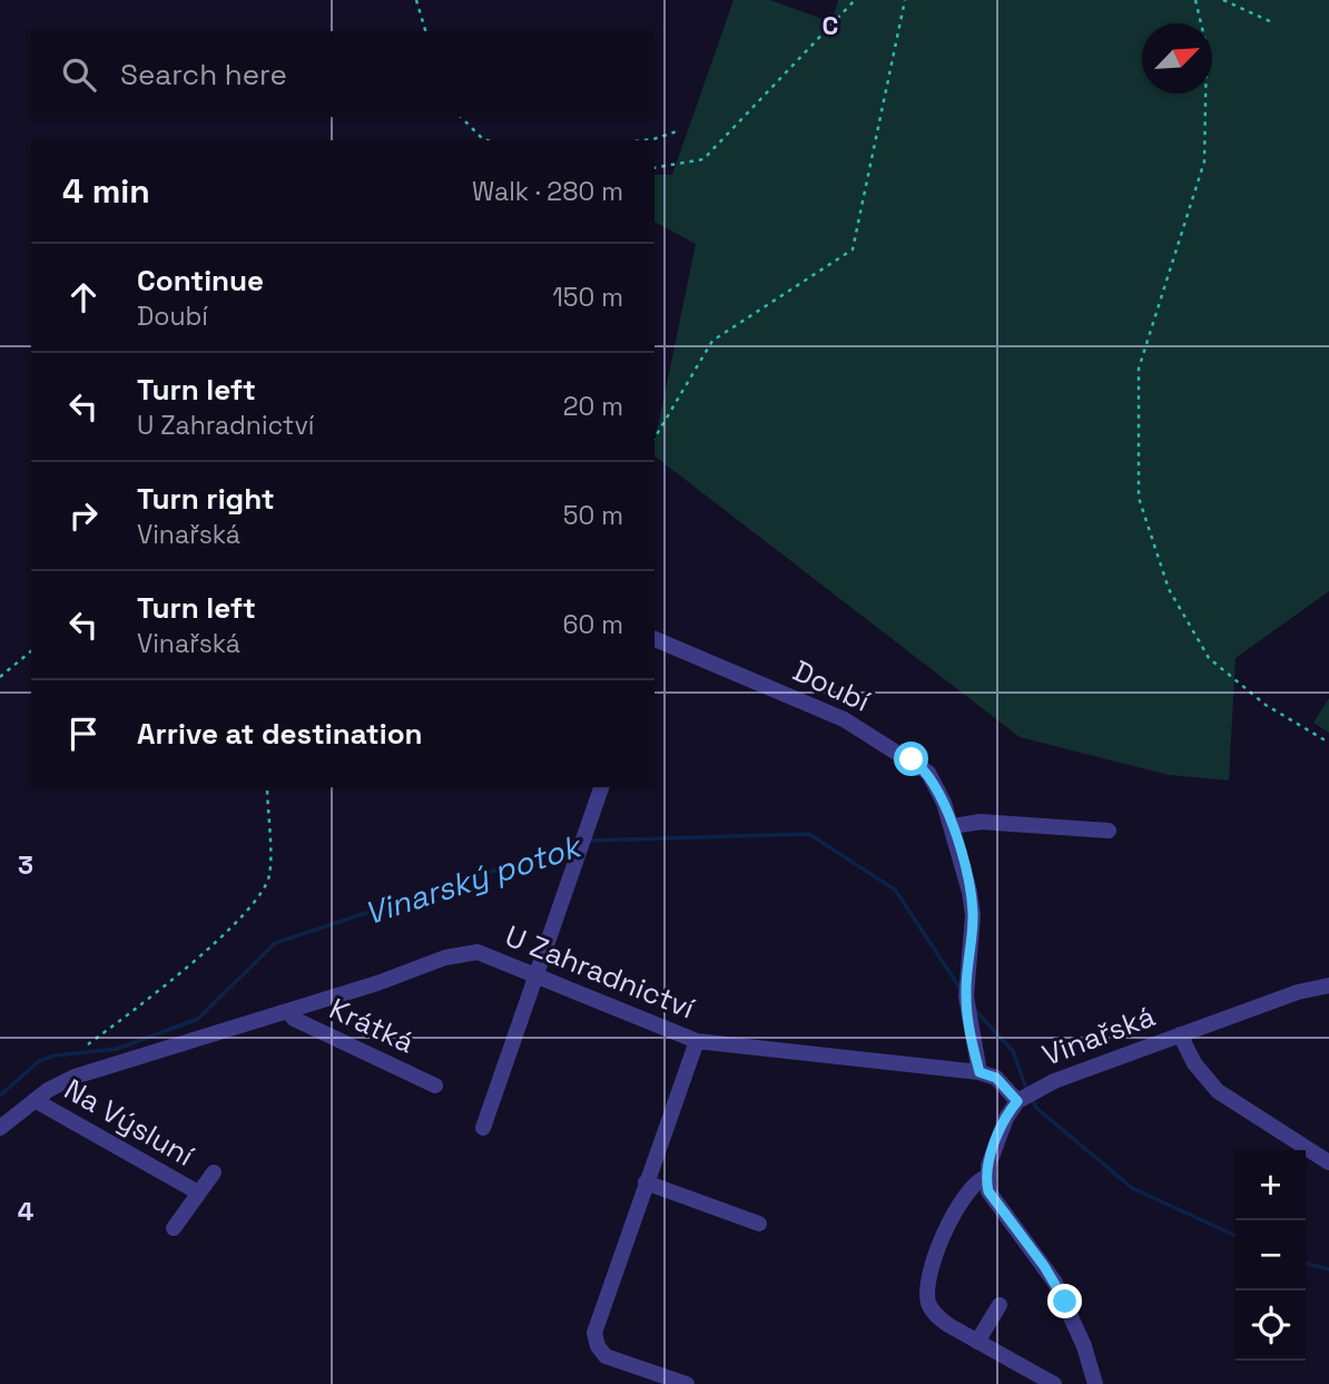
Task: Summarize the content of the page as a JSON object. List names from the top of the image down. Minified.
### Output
{"streets":{"street":["Doubí","U Zahradnictví","Krátká","Vinařská","Na Výsluní"]},"crossings":[["Doubí","U Zahradnictví"],["U Zahradnictví","Krátká"],["U Zahradnictví","Vinařská"],["U Zahradnictví","Na Výsluní"]],"water":["Vinarský potok"],"north":"top right","page":{"search":"Search here","heading":["4 min","Walk · 280 m"],"list":[["Continue","Doubí","150 m"],["Turn left","U Zahradnictví","20 m"],["Turn right","Vinařská","50 m"],["Turn left","Vinařská","60 m"],"Arrive at destination"],"map_buttons":["+","−"]},"grid":{"columns":["C"],"rows":["3","4"]}}
